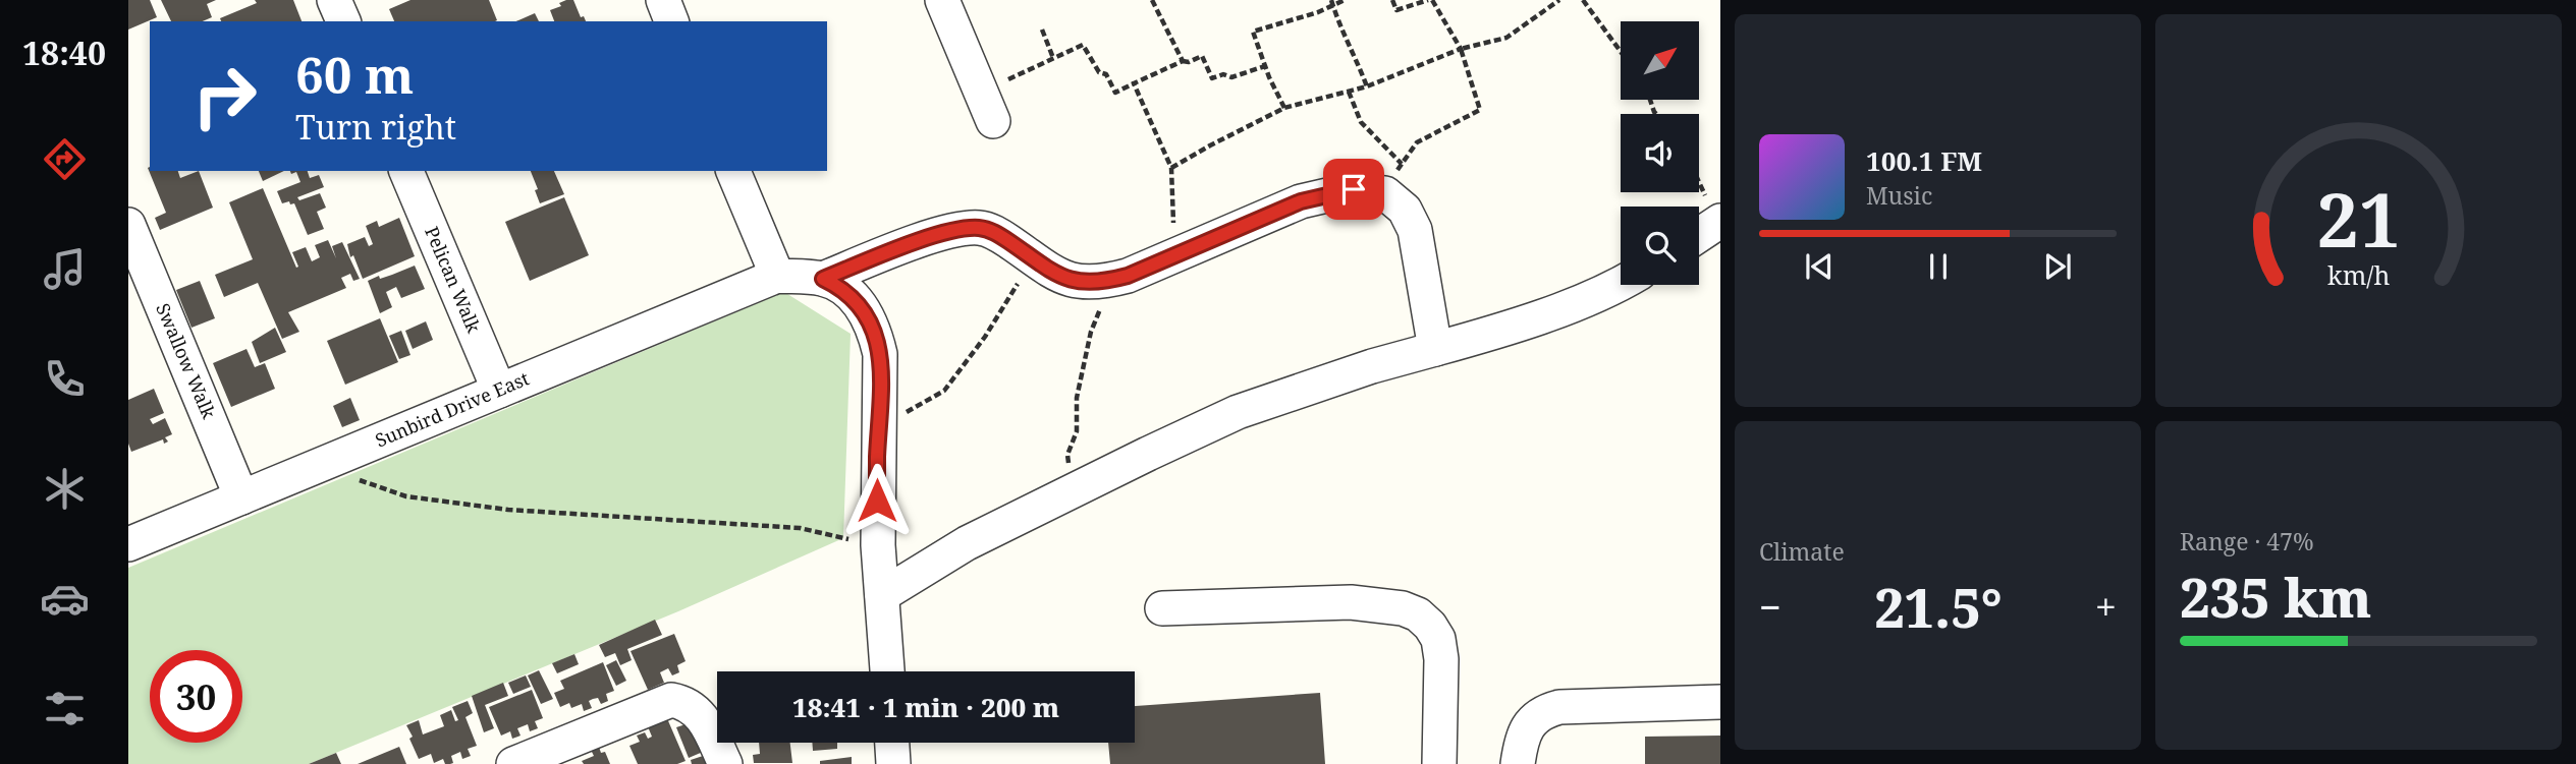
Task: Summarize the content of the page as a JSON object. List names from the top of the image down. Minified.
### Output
{"streets":{"street":["Pelican Walk","Swallow Walk","Sunbird Drive East"]},"crossings":[["Pelican Walk","Sunbird Drive East"],["Swallow Walk","Sunbird Drive East"]],"north":"top right","page":{"tabs":"18:40","turn":["60 m","Turn right"],"song":["100.1 FM","Music"],"tile":["Climate",["Range · 47%","235 km"]],"heat":["−","21.5°","+"],"limit":"30","trip":"18:41 · 1 min · 200 m","gauge":["21","km/h"]}}
